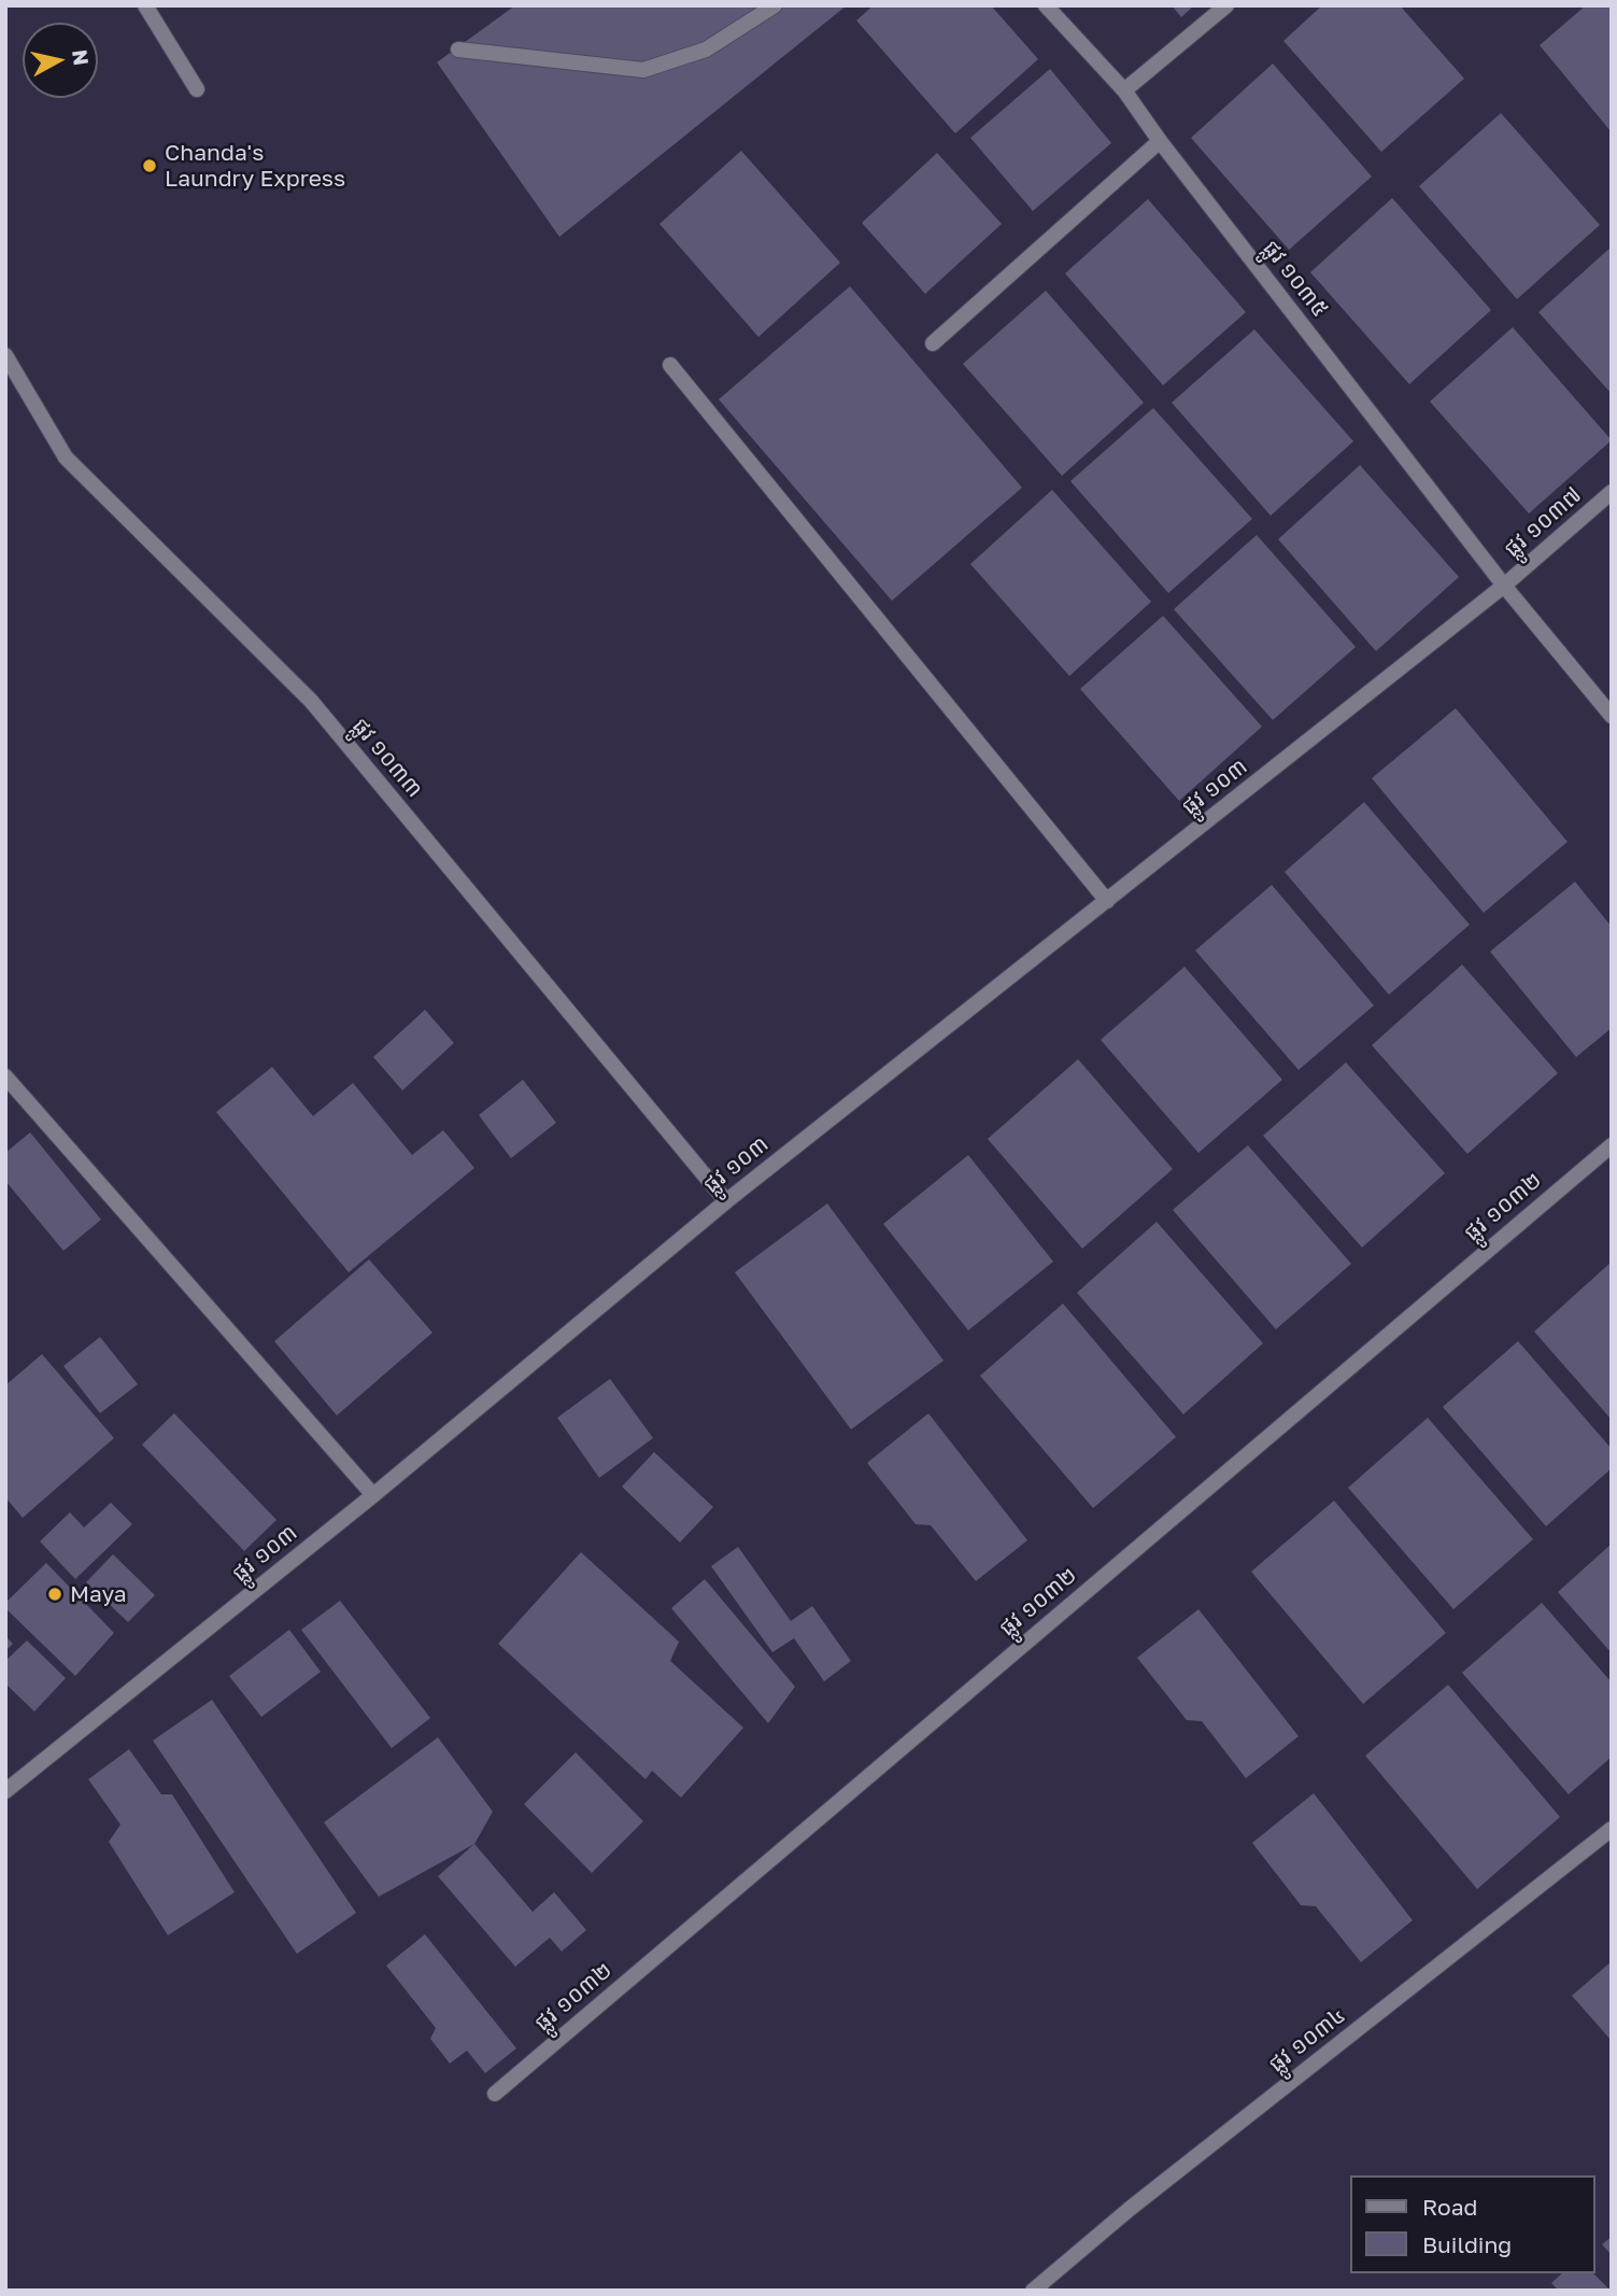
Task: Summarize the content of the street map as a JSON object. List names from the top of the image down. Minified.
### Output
{"streets":{"street":["ផ្លូវ ១០៣៥","ផ្លូវ ១០៣៧","ផ្លូវ ១០៣៣","ផ្លូវ ១០៣","ផ្លូវ ១០៣២","ផ្លូវ ១០៣៤"]},"crossings":[["ផ្លូវ ១០៣៥","ផ្លូវ ១០៣៧"],["ផ្លូវ ១០៣៥","ផ្លូវ ១០៣"],["ផ្លូវ ១០៣៧","ផ្លូវ ១០៣"],["ផ្លូវ ១០៣៣","ផ្លូវ ១០៣"]],"places":["Chanda's Laundry Express","Maya"],"legend":["Road","Building"],"north":"right"}
